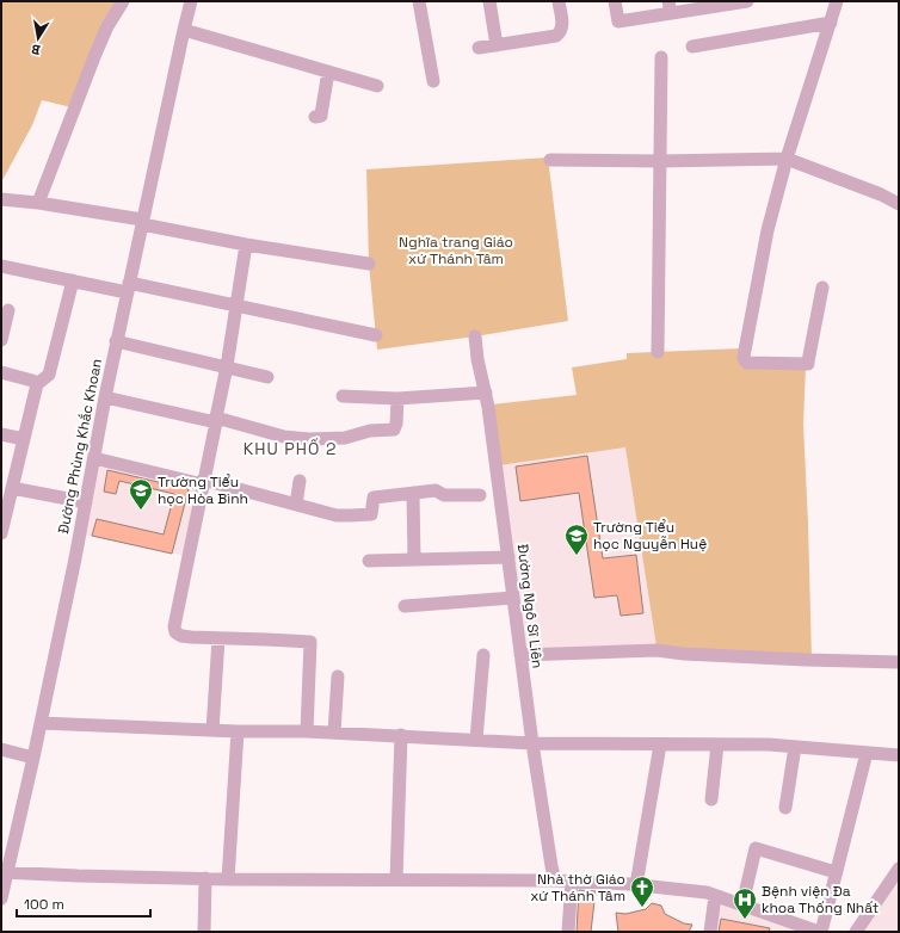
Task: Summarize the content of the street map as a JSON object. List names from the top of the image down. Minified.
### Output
{"streets":{"street":["Đường Phùng Khắc Khoan","Đường Ngô Sĩ Liên"]},"districts":["KHU PHỐ 2"],"parks":["Nghĩa trang Giáo xứ Thánh Tâm"],"places":{"school or university":["Trường Tiểu học Hòa Bình","Trường Tiểu học Nguyễn Huệ"],"church":["Nhà thờ Giáo xứ Thánh Tâm"],"hospital":["Bệnh viện Đa khoa Thống Nhất"]},"scale_bar":"100 m","north":"bottom"}
